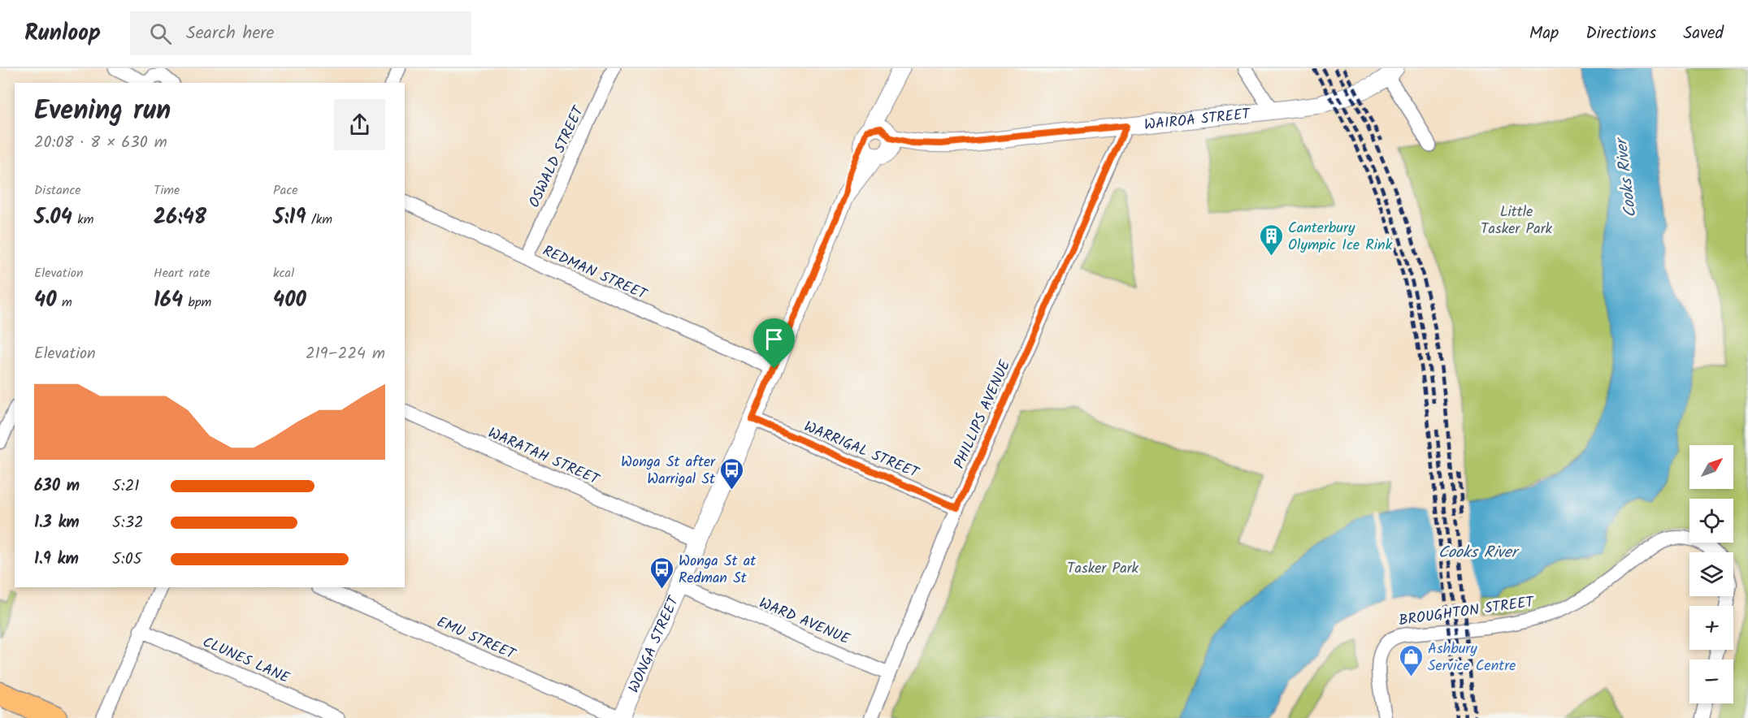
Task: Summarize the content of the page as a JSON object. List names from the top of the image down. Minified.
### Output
{"streets":{"street":["WAIROA STREET","OSWALD STREET","REDMAN STREET","PHILLIPS AVENUE","WARRIGAL STREET","WARATAH STREET","BROUGHTON STREET","WARD AVENUE","EMU STREET","WONGA STREET","CLUNES LANE"]},"crossings":[["WAIROA STREET","PHILLIPS AVENUE"],["WAIROA STREET","WONGA STREET"],["OSWALD STREET","REDMAN STREET"],["REDMAN STREET","WONGA STREET"],["PHILLIPS AVENUE","WARRIGAL STREET"],["PHILLIPS AVENUE","WARD AVENUE"],["WARRIGAL STREET","WONGA STREET"],["WARATAH STREET","WONGA STREET"],["WARD AVENUE","WONGA STREET"],["EMU STREET","WONGA STREET"]],"water":["Cooks River"],"parks":["Little Tasker Park","Tasker Park"],"places":{"building":["Canterbury Olympic Ice Rink"],"bus stop":["Wonga St after Warrigal St","Wonga St at Redman St"],"shop":["Ashbury Service Centre"]},"north":"top right","page":{"header":"Runloop","search":"Search here","nav":["Map","Directions","Saved"],"heading":["Evening run","20:08 · 8 × 630 m"],"stats":[["Distance","5.04 km"],["Time","26:48"],["Pace","5:19 /km"],["Elevation","40 m"],["Heart rate","164 bpm"],["kcal","400"]],"chart":["Elevation","219–224 m"],"map_buttons":["+","−"],"list":[{"name":"630 m","note":"5:21"},{"name":"1.3 km","note":"5:32"},{"name":"1.9 km","note":"5:05"}]}}
